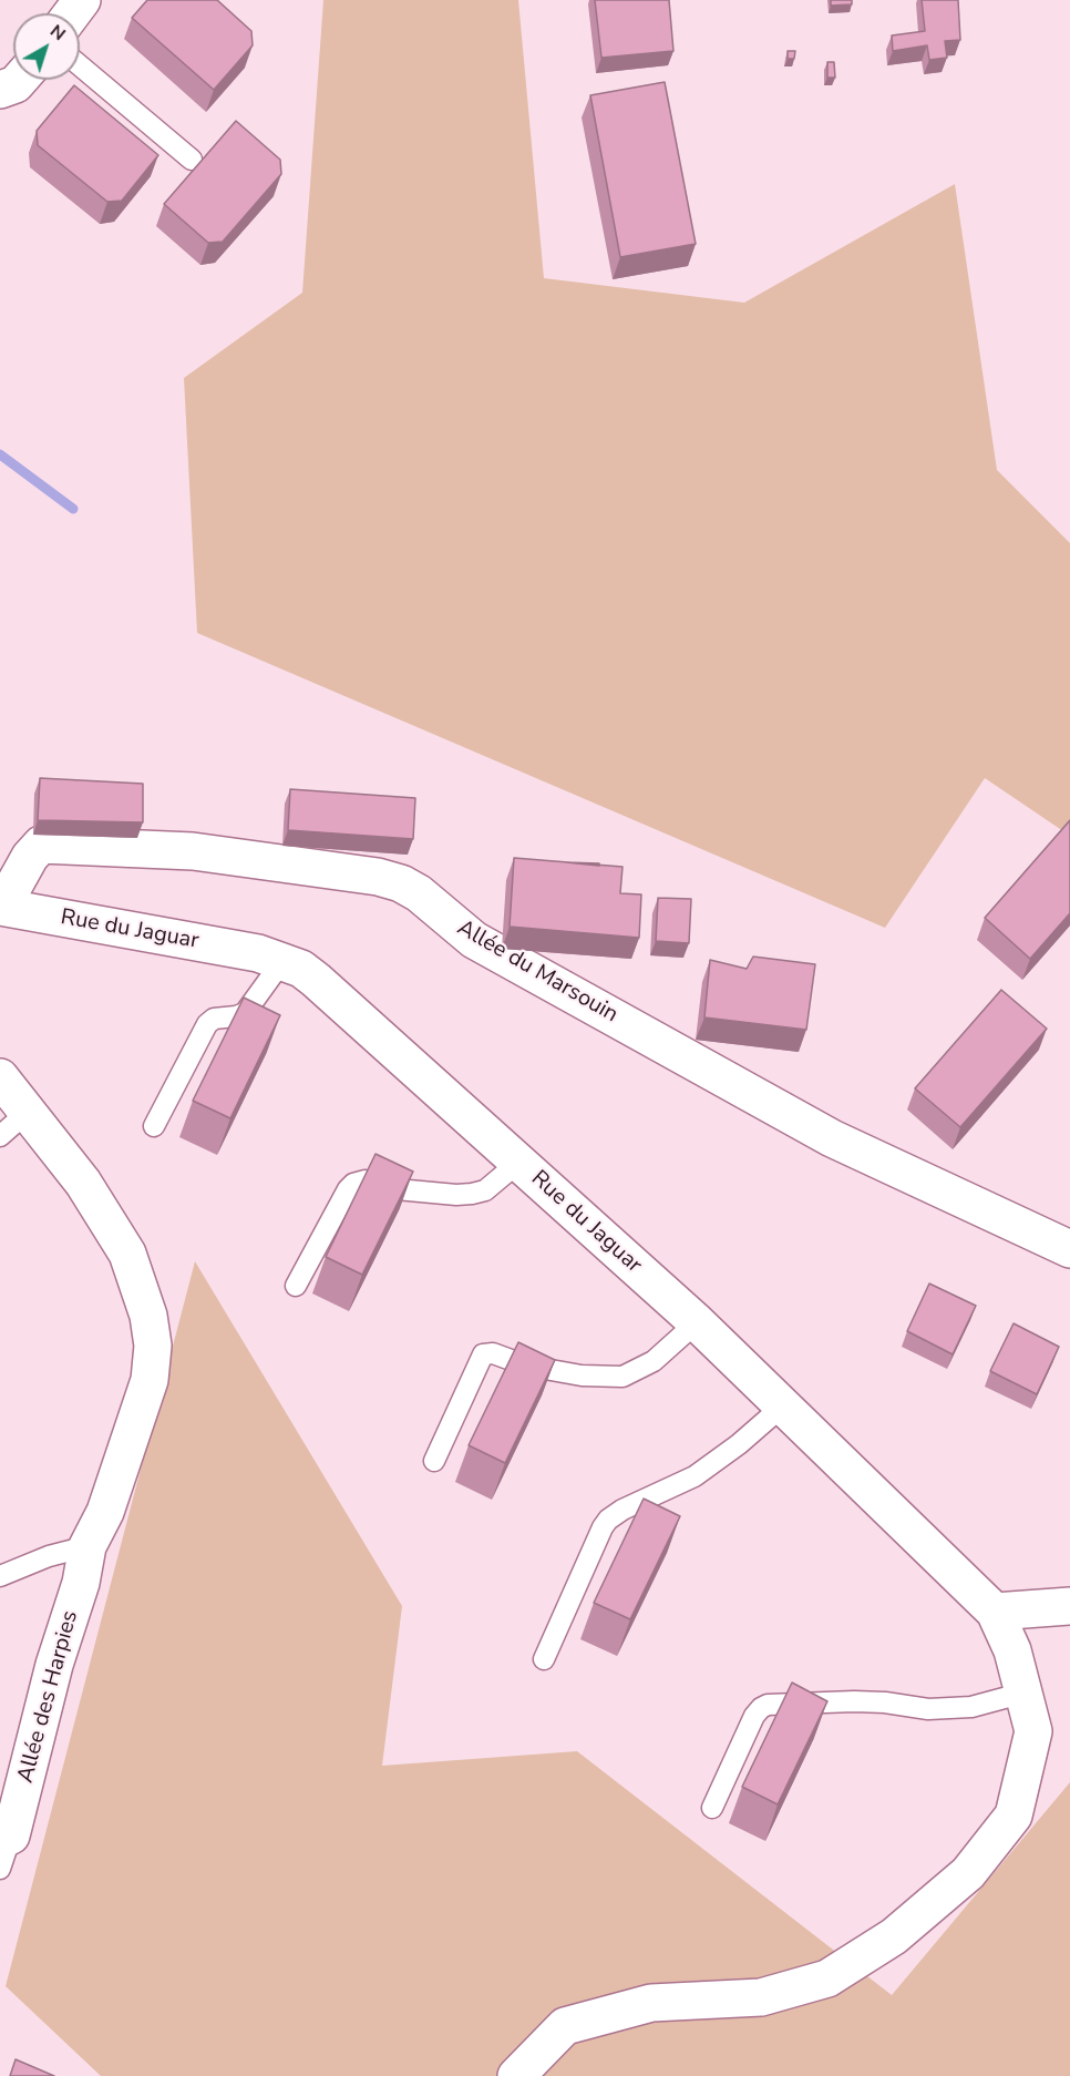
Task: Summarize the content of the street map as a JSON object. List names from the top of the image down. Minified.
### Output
{"streets":{"street":["Rue du Jaguar","Allée du Marsouin","Allée des Harpies"]},"crossings":[["Rue du Jaguar","Allée du Marsouin"]],"north":"top right"}
